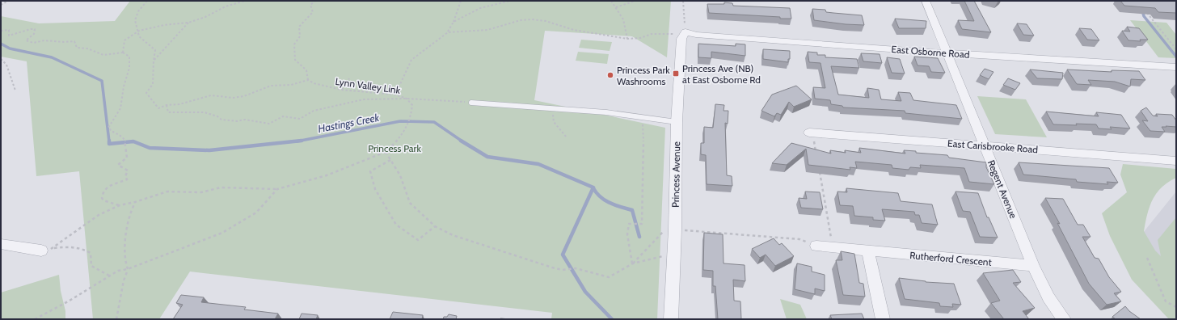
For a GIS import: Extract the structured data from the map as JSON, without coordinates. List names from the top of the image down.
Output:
{
  "streets": {
    "street": [
      "East Osborne Road",
      "East Carisbrooke Road",
      "Princess Avenue",
      "Regent Avenue",
      "Rutherford Crescent"
    ],
    "path": ["Lynn Valley Link"]
  },
  "crossings": [
    ["East Osborne Road", "Princess Avenue"],
    ["East Osborne Road", "Regent Avenue"],
    ["East Carisbrooke Road", "Regent Avenue"],
    ["Regent Avenue", "Rutherford Crescent"]
  ],
  "water": ["Hastings Creek"],
  "parks": ["Princess Park"],
  "places": {
    "transit": ["Princess Ave (NB) at East Osborne Rd"],
    "other": ["Princess Park Washrooms"]
  }
}
